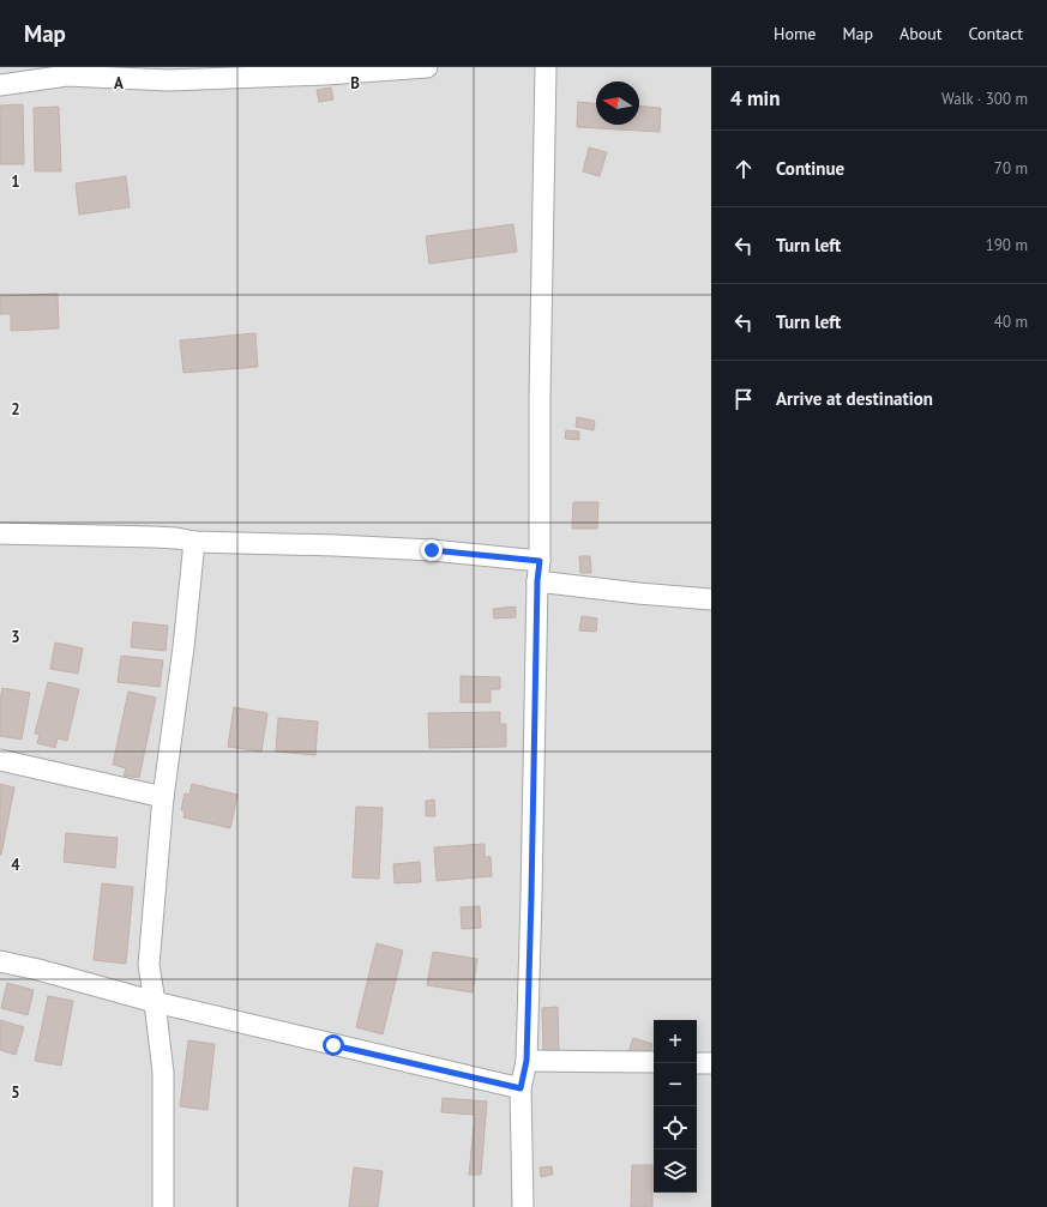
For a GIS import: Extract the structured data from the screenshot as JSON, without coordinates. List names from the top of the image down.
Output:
{
  "north": "left",
  "page": {
    "header": "Map",
    "nav": [
      "Home",
      "Map",
      "About",
      "Contact"
    ],
    "heading": ["4 min", "Walk · 300 m"],
    "list": [
      ["Continue", "70 m"],
      ["Turn left", "190 m"],
      ["Turn left", "40 m"],
      "Arrive at destination"
    ],
    "map_buttons": ["+", "−"]
  },
  "grid": {
    "columns": ["A", "B"],
    "rows": [
      "1",
      "2",
      "3",
      "4",
      "5"
    ]
  }
}
